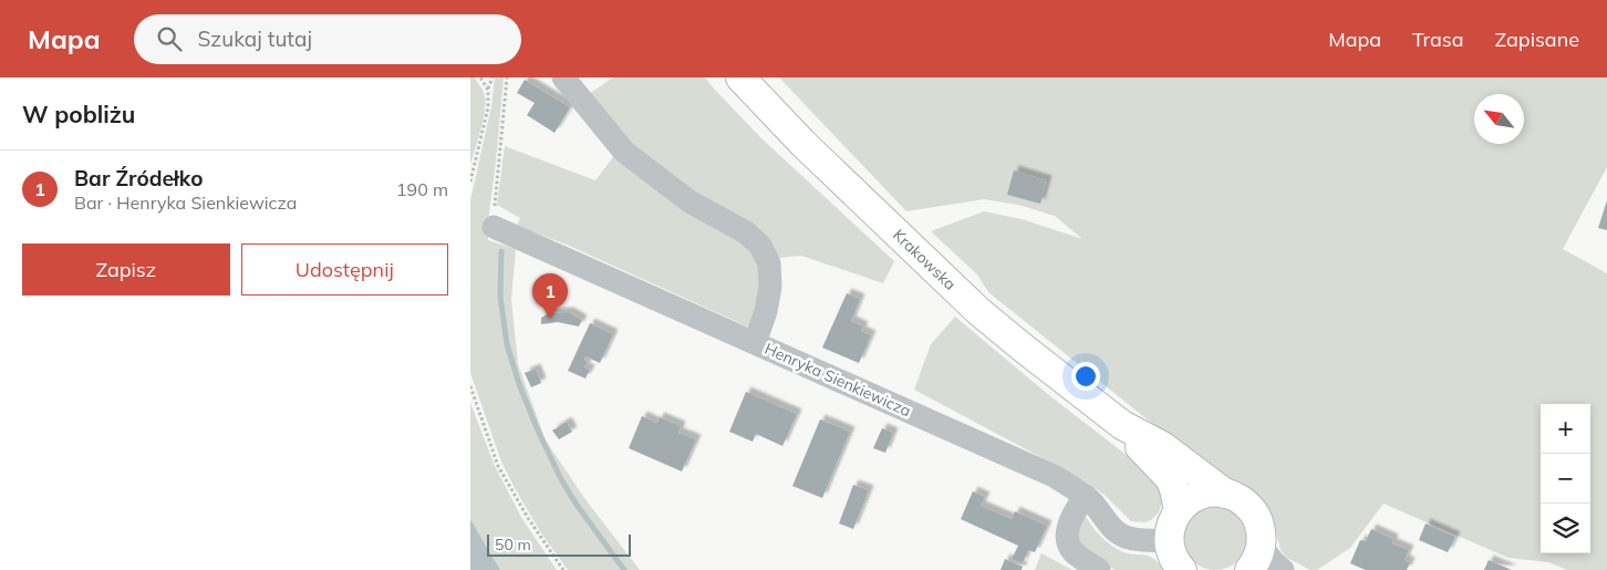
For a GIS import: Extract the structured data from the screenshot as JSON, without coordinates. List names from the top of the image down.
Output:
{
  "streets": {
    "main road": ["Krakowska"],
    "street": ["Henryka Sienkiewicza"]
  },
  "scale_bar": "50 m",
  "north": "top left",
  "page": {
    "header": "Mapa",
    "search": "Szukaj tutaj",
    "nav": ["Mapa", "Trasa", "Zapisane"],
    "heading": "W pobliżu",
    "list": [
      {
        "mark": "1",
        "name": "Bar Źródełko",
        "note": "Bar · Henryka Sienkiewicza",
        "value": "190 m"
      }
    ],
    "buttons": ["Zapisz", "Udostępnij"],
    "pins": "1",
    "map_buttons": ["+", "−"],
    "scale": "50 m"
  }
}
